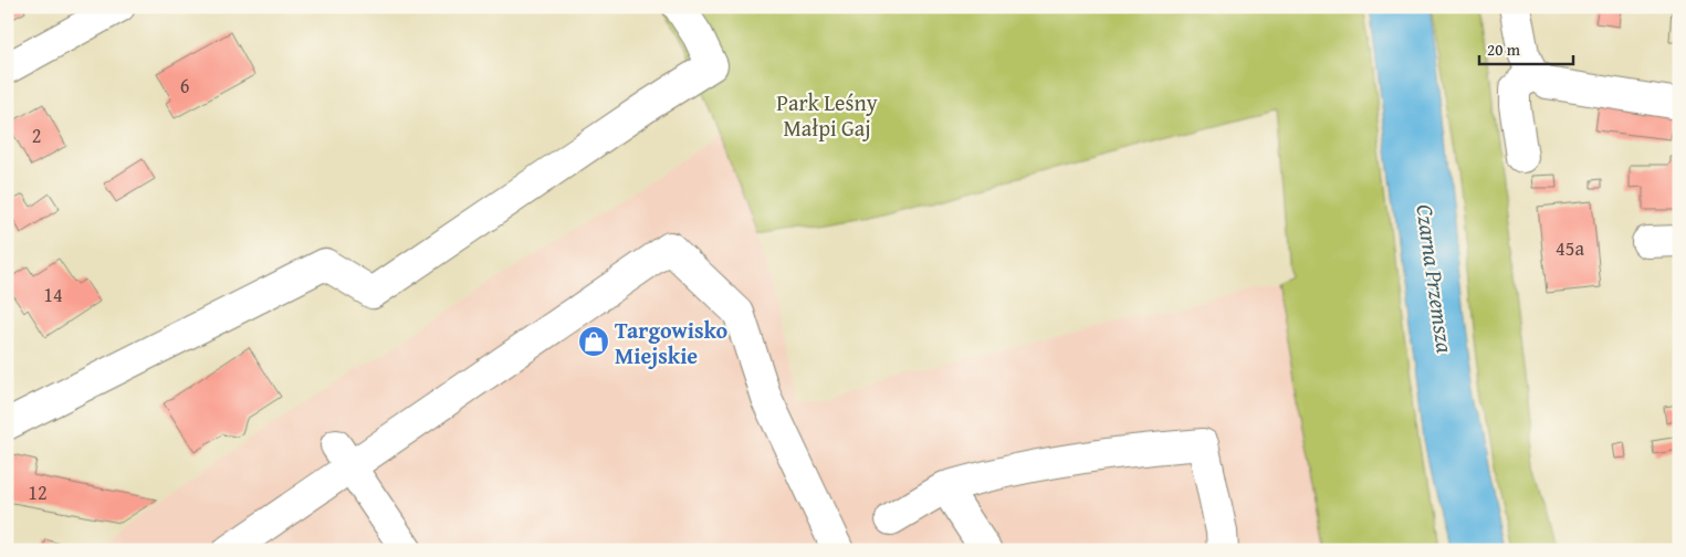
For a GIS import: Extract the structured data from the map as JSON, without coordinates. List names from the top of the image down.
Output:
{
  "water": ["Czarna Przemsza"],
  "parks": ["Park Leśny Małpi Gaj"],
  "places": {
    "shop": ["Targowisko Miejskie"]
  },
  "house_numbers": [
    "6",
    "2",
    "45a",
    "14",
    "12"
  ],
  "scale_bar": "20 m"
}
